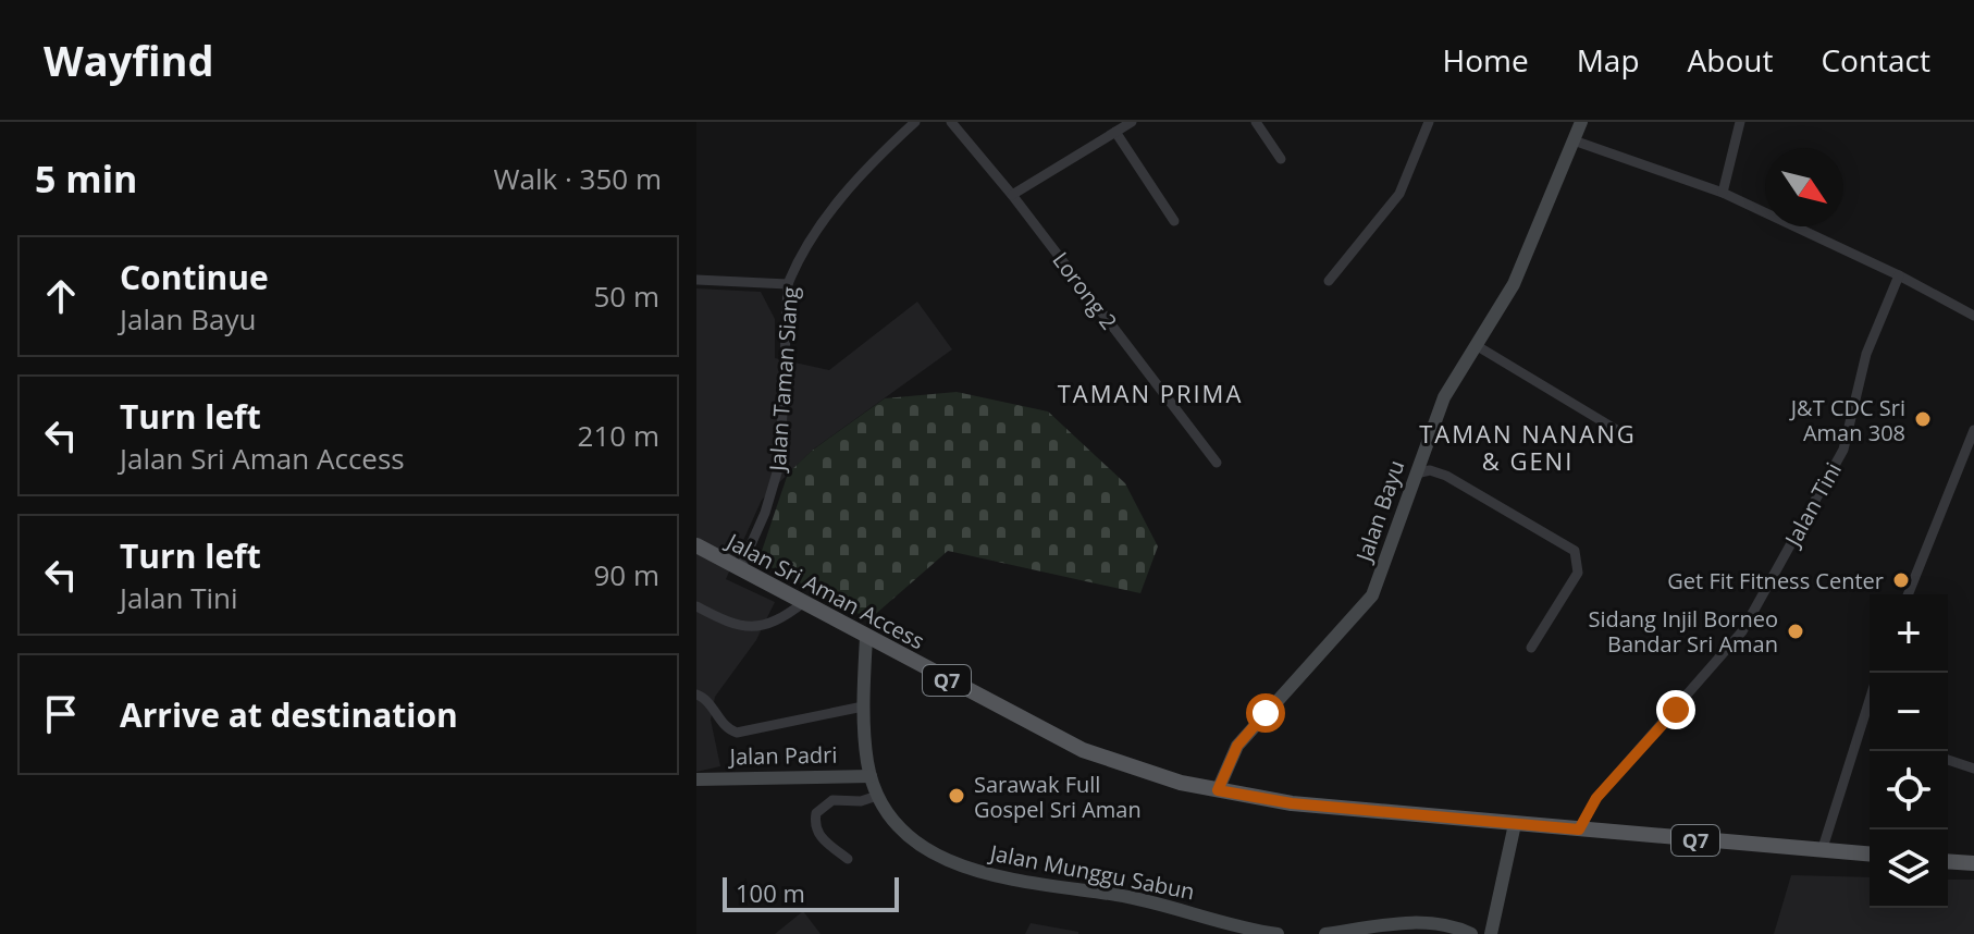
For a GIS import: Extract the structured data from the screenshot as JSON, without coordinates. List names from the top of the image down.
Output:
{
  "streets": {
    "main road": ["Jalan Sri Aman Access", "Q7"],
    "street": [
      "Lorong 2",
      "Jalan Taman Siang",
      "Jalan Tini",
      "Jalan Bayu",
      "Jalan Padri",
      "Jalan Munggu Sabun"
    ]
  },
  "crossings": [
    ["Jalan Taman Siang", "Jalan Sri Aman Access"],
    ["Jalan Tini", "Q7"],
    ["Jalan Bayu", "Jalan Sri Aman Access"],
    ["Jalan Bayu", "Q7"],
    ["Jalan Sri Aman Access", "Q7"],
    ["Jalan Sri Aman Access", "Jalan Munggu Sabun"],
    ["Jalan Padri", "Jalan Munggu Sabun"]
  ],
  "districts": ["TAMAN PRIMA", "TAMAN NANANG & GENI"],
  "places": [
    "J&T CDC Sri Aman 308",
    "Get Fit Fitness Center",
    "Sidang Injil Borneo Bandar Sri Aman",
    "Sarawak Full Gospel Sri Aman"
  ],
  "scale_bar": "100 m",
  "north": "bottom right",
  "page": {
    "header": "Wayfind",
    "nav": [
      "Home",
      "Map",
      "About",
      "Contact"
    ],
    "heading": ["5 min", "Walk · 350 m"],
    "list": [
      ["Continue", "Jalan Bayu", "50 m"],
      ["Turn left", "Jalan Sri Aman Access", "210 m"],
      ["Turn left", "Jalan Tini", "90 m"],
      "Arrive at destination"
    ],
    "map_buttons": ["+", "−"],
    "scale": "100 m"
  }
}
